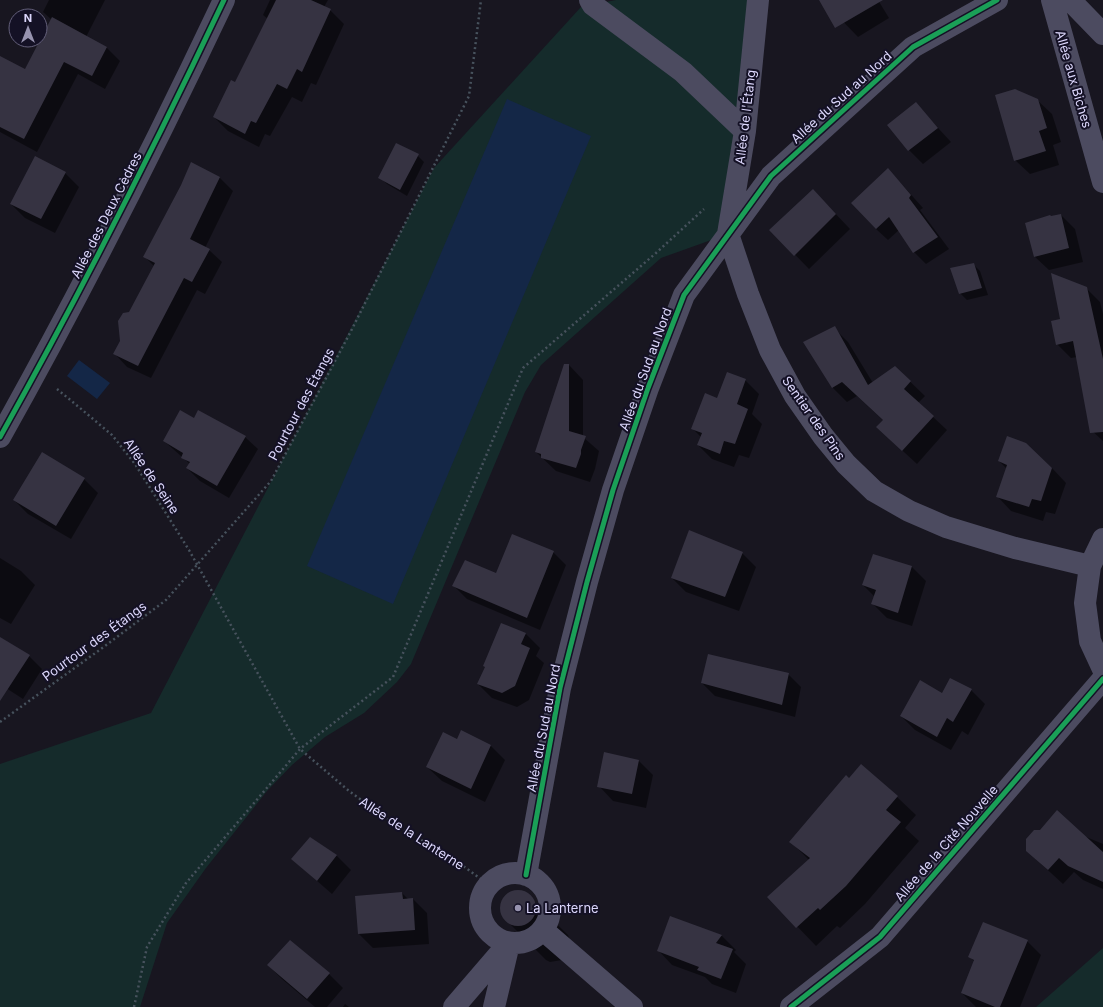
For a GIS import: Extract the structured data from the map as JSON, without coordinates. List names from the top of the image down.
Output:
{
  "streets": {
    "street": [
      "Allée aux Biches",
      "Allée du Sud au Nord",
      "Allée de l'Étang",
      "Allée des Deux Cèdres",
      "Sentier des Pins",
      "Allée de la Cité Nouvelle"
    ],
    "path": ["Pourtour des Étangs", "Allée de Seine", "Allée de la Lanterne"]
  },
  "crossings": [
    ["Allée du Sud au Nord", "Allée de l'Étang"],
    ["Allée du Sud au Nord", "Sentier des Pins"],
    ["Allée du Sud au Nord", "Allée de la Lanterne"],
    ["Allée de l'Étang", "Sentier des Pins"],
    ["Allée des Deux Cèdres", "Allée de Seine"],
    ["Pourtour des Étangs", "Allée de Seine"],
    ["Allée de Seine", "Allée de la Lanterne"]
  ],
  "places": ["La Lanterne"],
  "north": "top"
}
